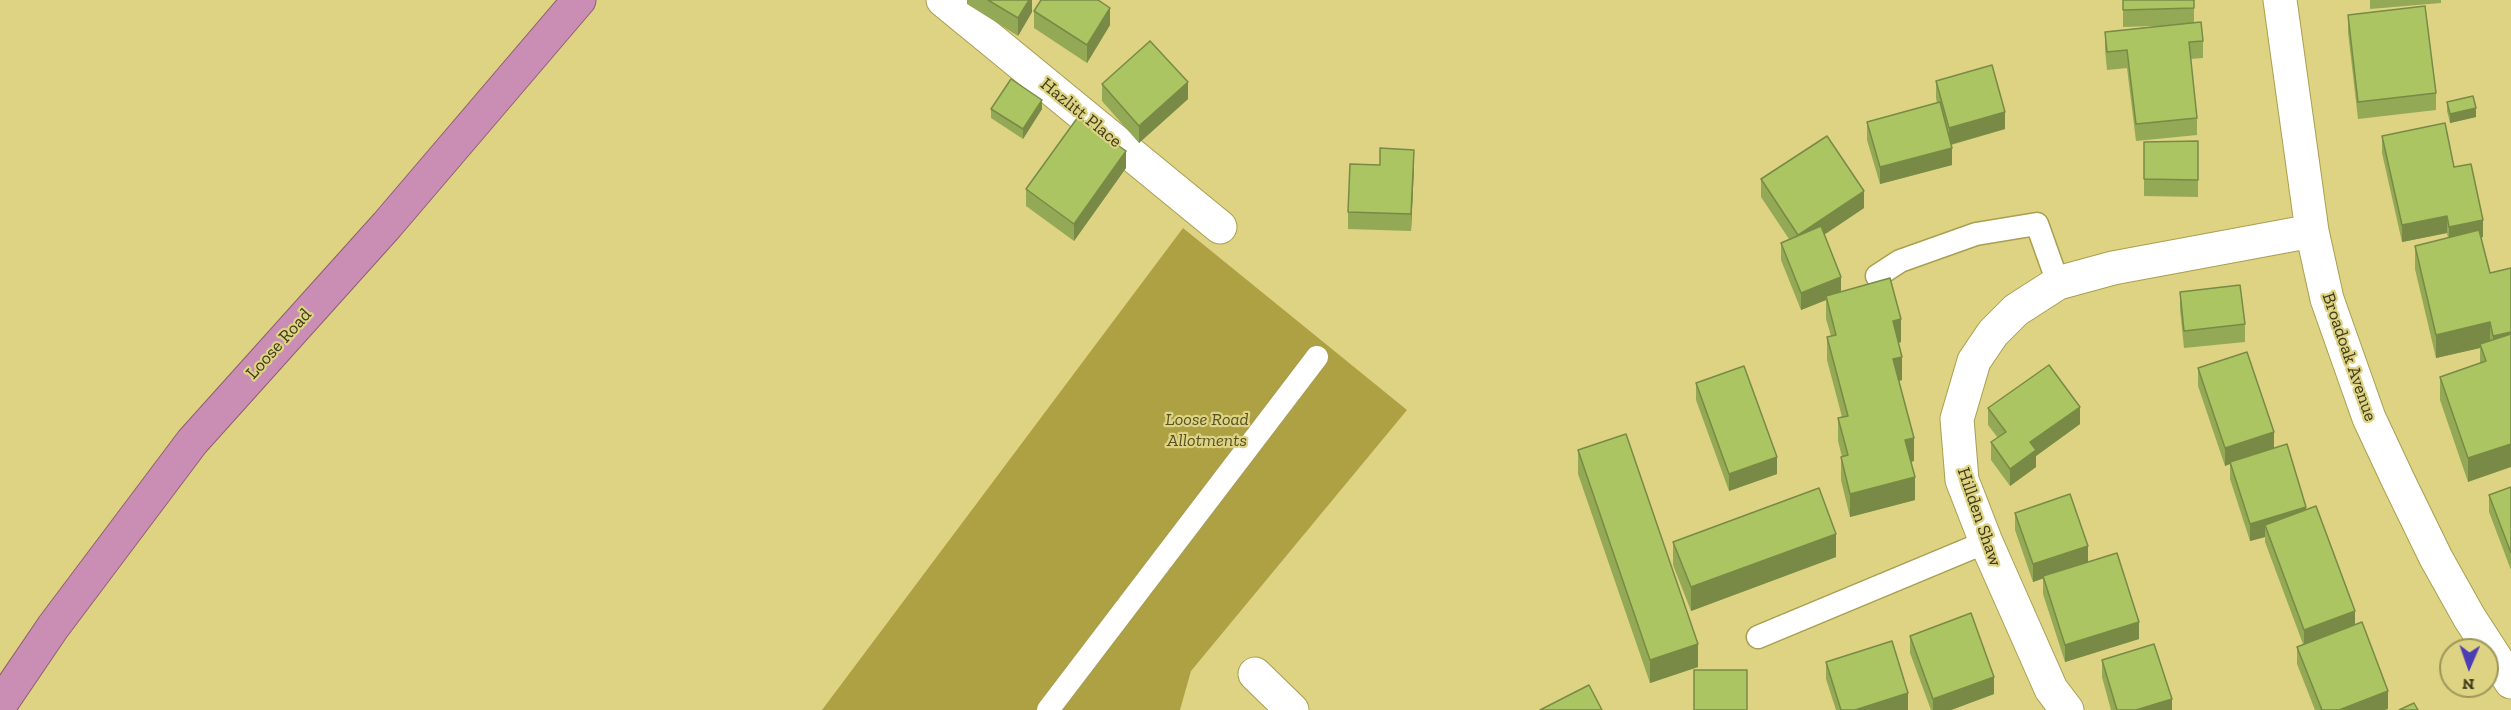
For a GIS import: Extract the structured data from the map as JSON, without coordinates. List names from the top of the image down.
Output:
{
  "streets": {
    "highway": ["Loose Road"],
    "street": ["Hazlitt Place", "Broadoak Avenue", "Hillden Shaw"]
  },
  "crossings": [
    ["Broadoak Avenue", "Hillden Shaw"]
  ],
  "parks": ["Loose Road Allotments"],
  "north": "bottom"
}
